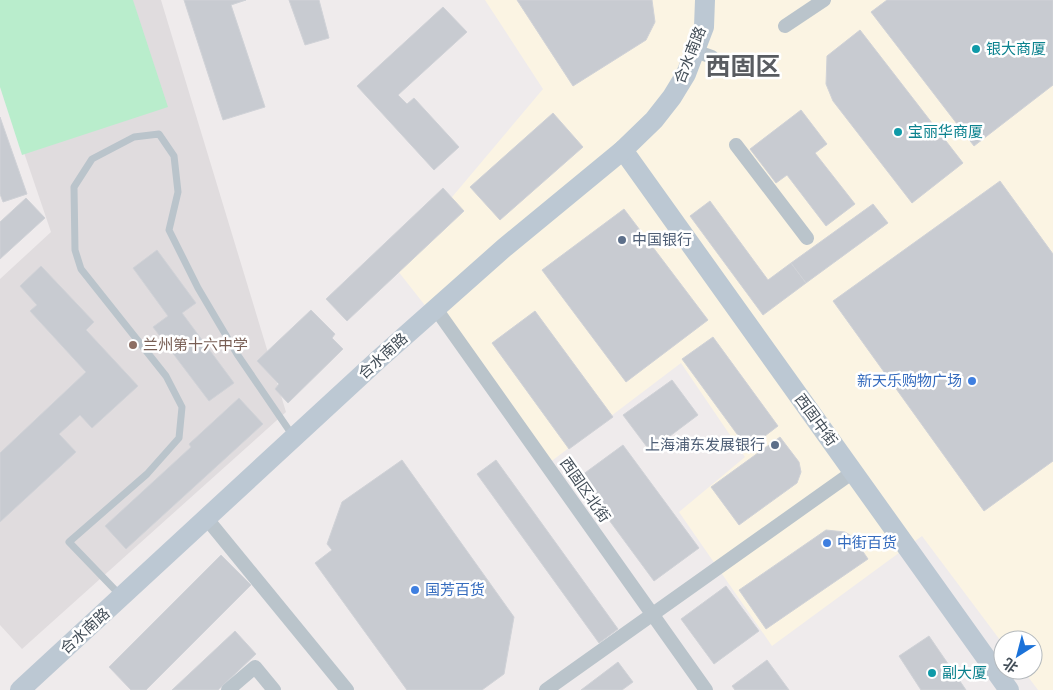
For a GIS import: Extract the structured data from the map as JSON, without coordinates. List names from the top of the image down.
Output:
{
  "streets": {
    "main road": ["合水南路", "西固中街"],
    "street": ["西固区北街"]
  },
  "crossings": [
    ["合水南路", "西固中街"],
    ["合水南路", "西固区北街"]
  ],
  "districts": ["西固区"],
  "places": [
    "银大商厦",
    "宝丽华商厦",
    "中国银行",
    "兰州第十六中学",
    "新天乐购物广场",
    "上海浦东发展银行",
    "中街百货",
    "国芳百货",
    "副大厦"
  ],
  "north": "bottom left"
}
